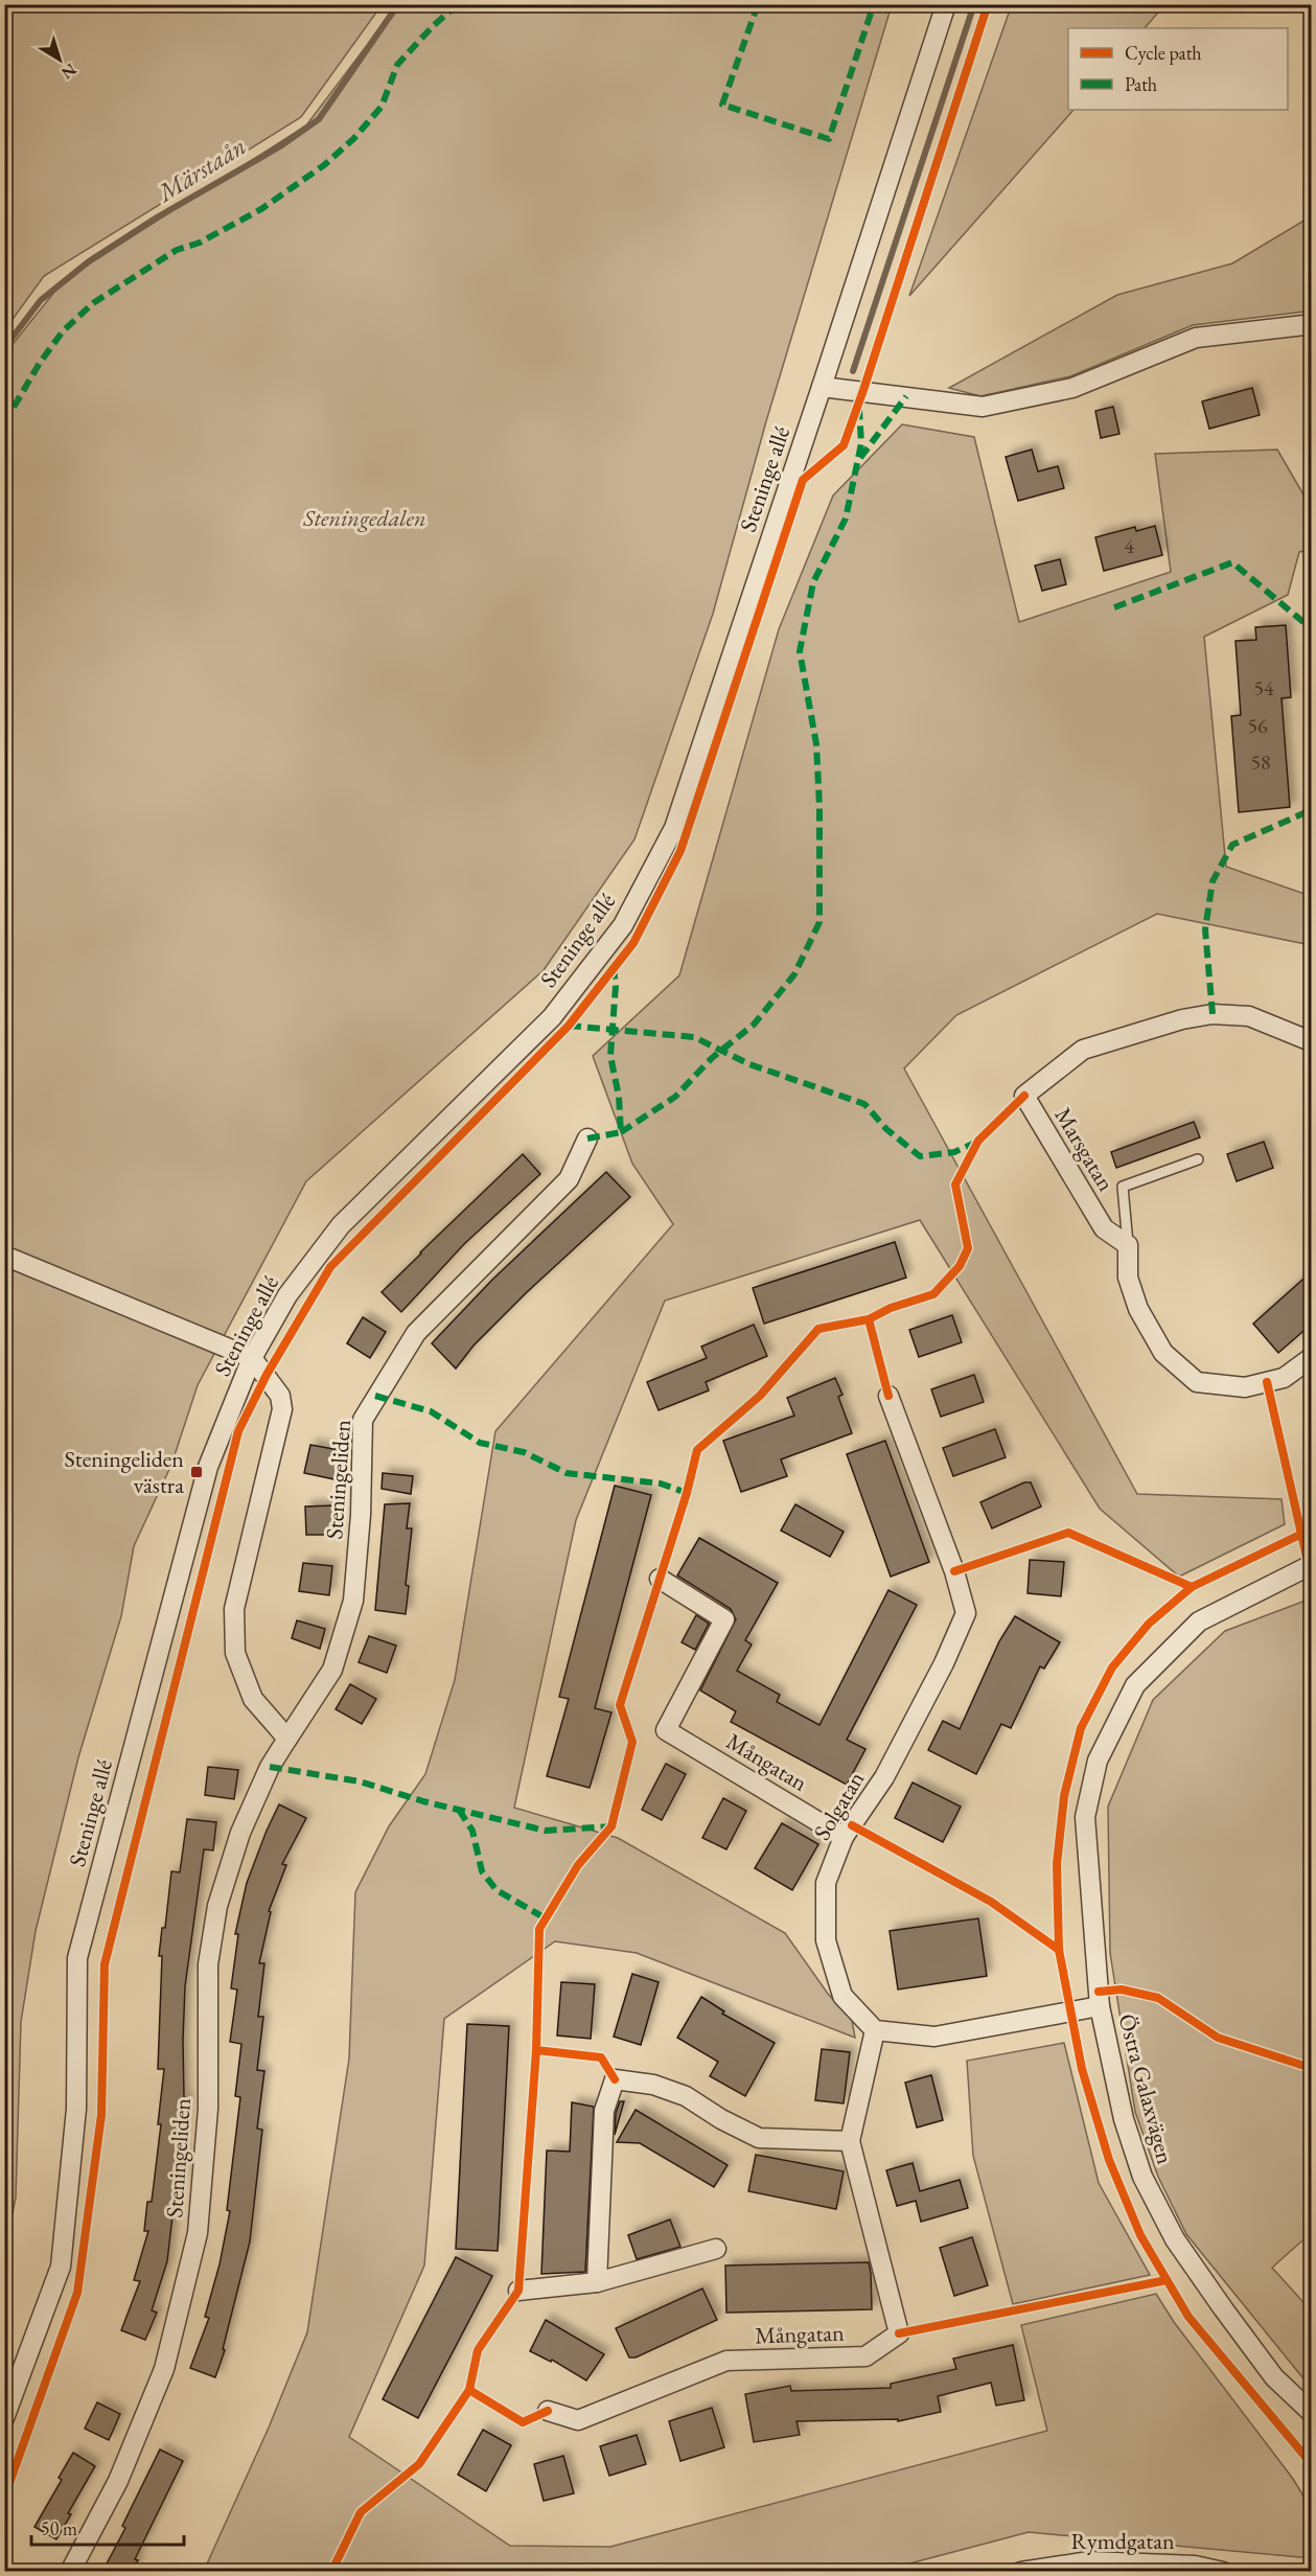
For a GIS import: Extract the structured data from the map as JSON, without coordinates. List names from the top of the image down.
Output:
{
  "streets": {
    "street": [
      "Steninge allé",
      "Marsgatan",
      "Steningeliden",
      "Mångatan",
      "Solgatan",
      "Östra Galaxvägen",
      "Rymdgatan"
    ]
  },
  "crossings": [
    ["Mångatan", "Solgatan"]
  ],
  "water": ["Märstaån"],
  "parks": ["Steningedalen"],
  "places": {
    "transit": ["Steningeliden västra"]
  },
  "house_numbers": [
    "4",
    "54",
    "56",
    "58"
  ],
  "legend": ["Cycle path", "Path"],
  "scale_bar": "50 m",
  "north": "bottom right"
}
